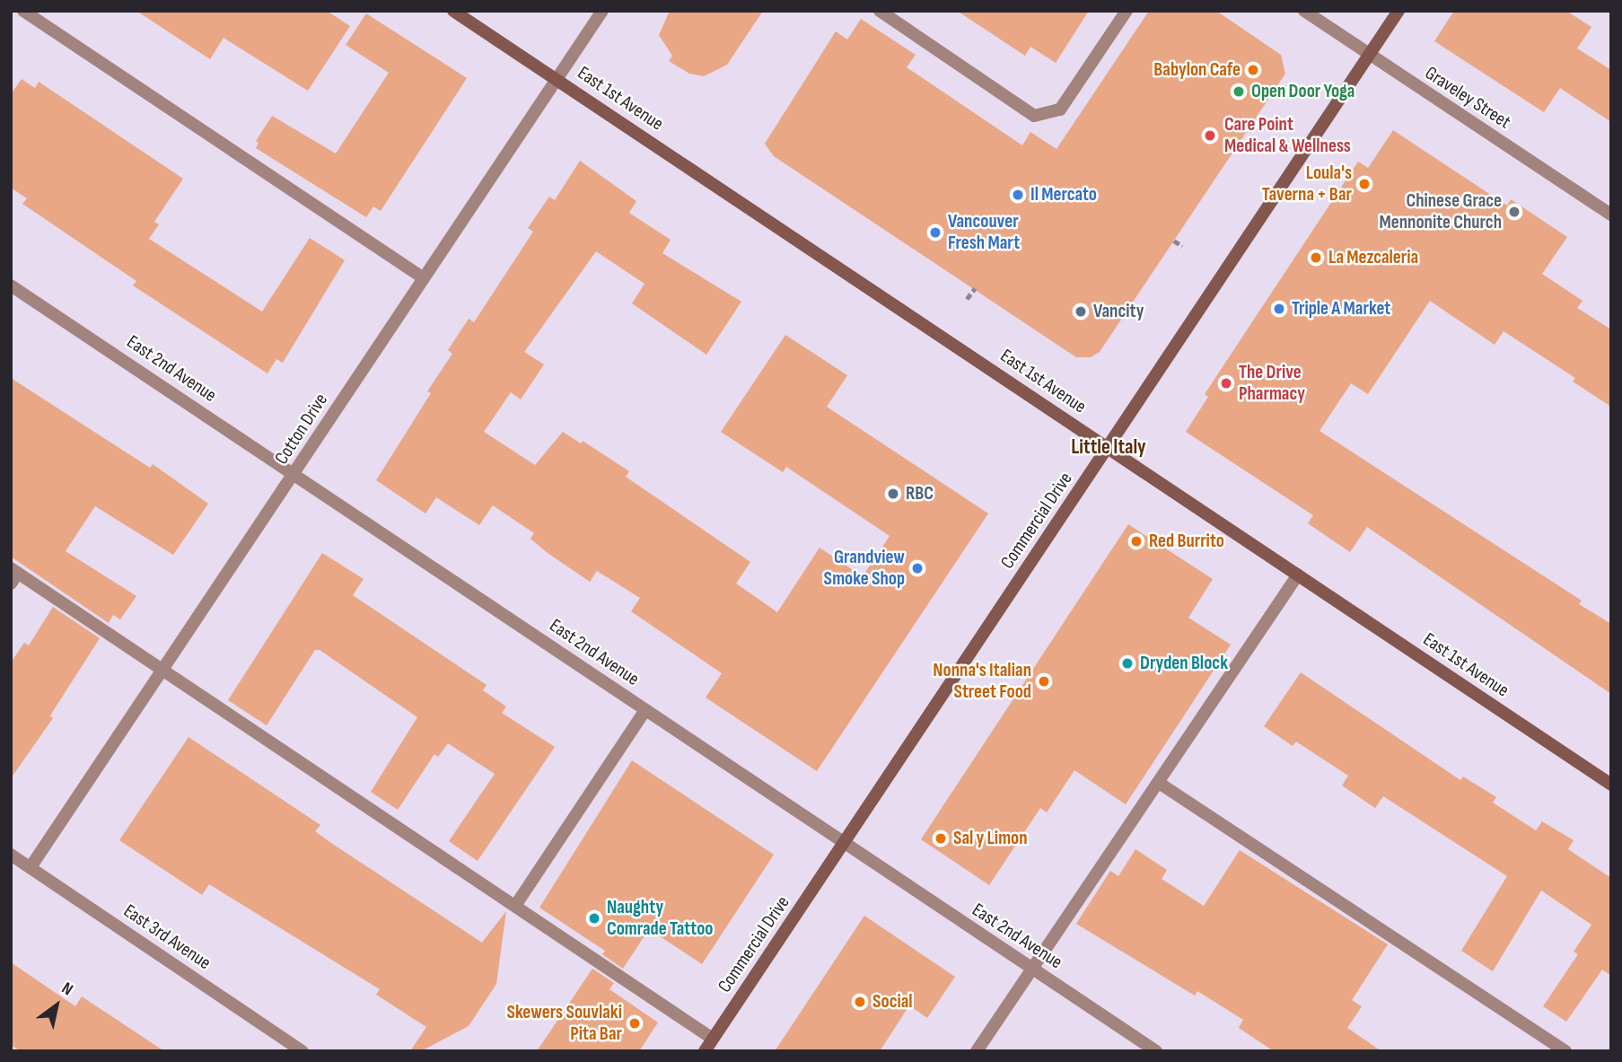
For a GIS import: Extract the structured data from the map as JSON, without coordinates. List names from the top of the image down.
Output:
{
  "streets": {
    "main road": ["East 1st Avenue", "Commercial Drive"],
    "street": [
      "Graveley Street",
      "East 2nd Avenue",
      "Cotton Drive",
      "East 3rd Avenue"
    ]
  },
  "crossings": [
    ["Graveley Street", "Commercial Drive"],
    ["East 1st Avenue", "Cotton Drive"],
    ["East 1st Avenue", "Commercial Drive"],
    ["East 2nd Avenue", "Cotton Drive"],
    ["East 2nd Avenue", "Commercial Drive"],
    ["Cotton Drive", "East 3rd Avenue"]
  ],
  "districts": ["Little Italy"],
  "places": [
    "Babylon Cafe",
    "Open Door Yoga",
    "Care Point Medical & Wellness",
    "Loula's Taverna + Bar",
    "Il Mercato",
    "Chinese Grace Mennonite Church",
    "Vancouver Fresh Mart",
    "La Mezcaleria",
    "Triple A Market",
    "Vancity",
    "The Drive Pharmacy",
    "RBC",
    "Red Burrito",
    "Grandview Smoke Shop",
    "Dryden Block",
    "Nonna's Italian Street Food",
    "Sal y Limon",
    "Naughty Comrade Tattoo",
    "Social",
    "Skewers Souvlaki Pita Bar"
  ],
  "north": "top right"
}
